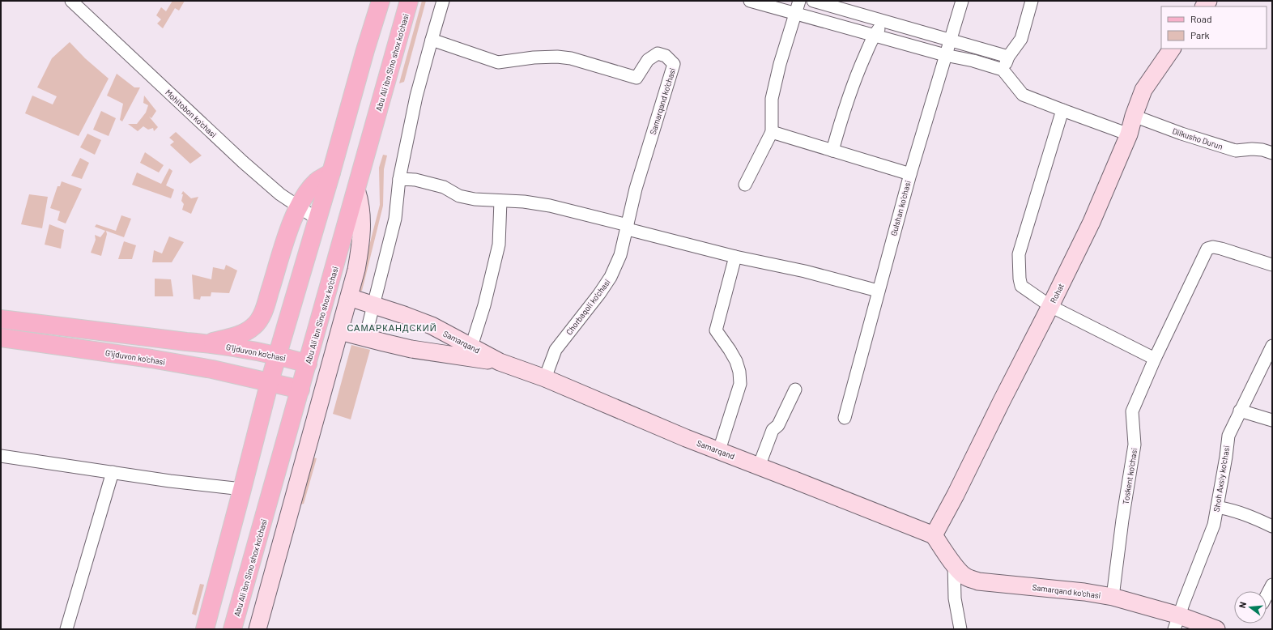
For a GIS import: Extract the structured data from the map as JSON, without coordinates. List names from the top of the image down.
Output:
{
  "streets": {
    "main road": ["Abu Ali ibn Sino shox ko'chasi", "G'ijduvon ko‘chasi", "G'ijduvon ko'chasi"],
    "street": [
      "Samarqand ko'chasi",
      "Mohitobon ko'chasi",
      "Dilkusho Durun",
      "Gulshan ko'chasi",
      "Rohat",
      "Chorbaqoli ko'chasi",
      "Samarqand",
      "Toskent ko'chasi",
      "Shoh Axsiy ko'chasi"
    ]
  },
  "crossings": [
    ["Abu Ali ibn Sino shox ko'chasi", "G'ijduvon ko‘chasi"],
    ["Samarqand ko'chasi", "Rohat"],
    ["Samarqand ko'chasi", "Chorbaqoli ko'chasi"],
    ["Samarqand ko'chasi", "Samarqand"],
    ["Samarqand ko'chasi", "Toskent ko'chasi"],
    ["Samarqand ko'chasi", "Shoh Axsiy ko'chasi"],
    ["Dilkusho Durun", "Rohat"],
    ["Rohat", "Samarqand"],
    ["Chorbaqoli ko'chasi", "Samarqand"]
  ],
  "districts": ["САМАРКАНДСКИЙ"],
  "legend": ["Road", "Park"],
  "north": "left"
}
